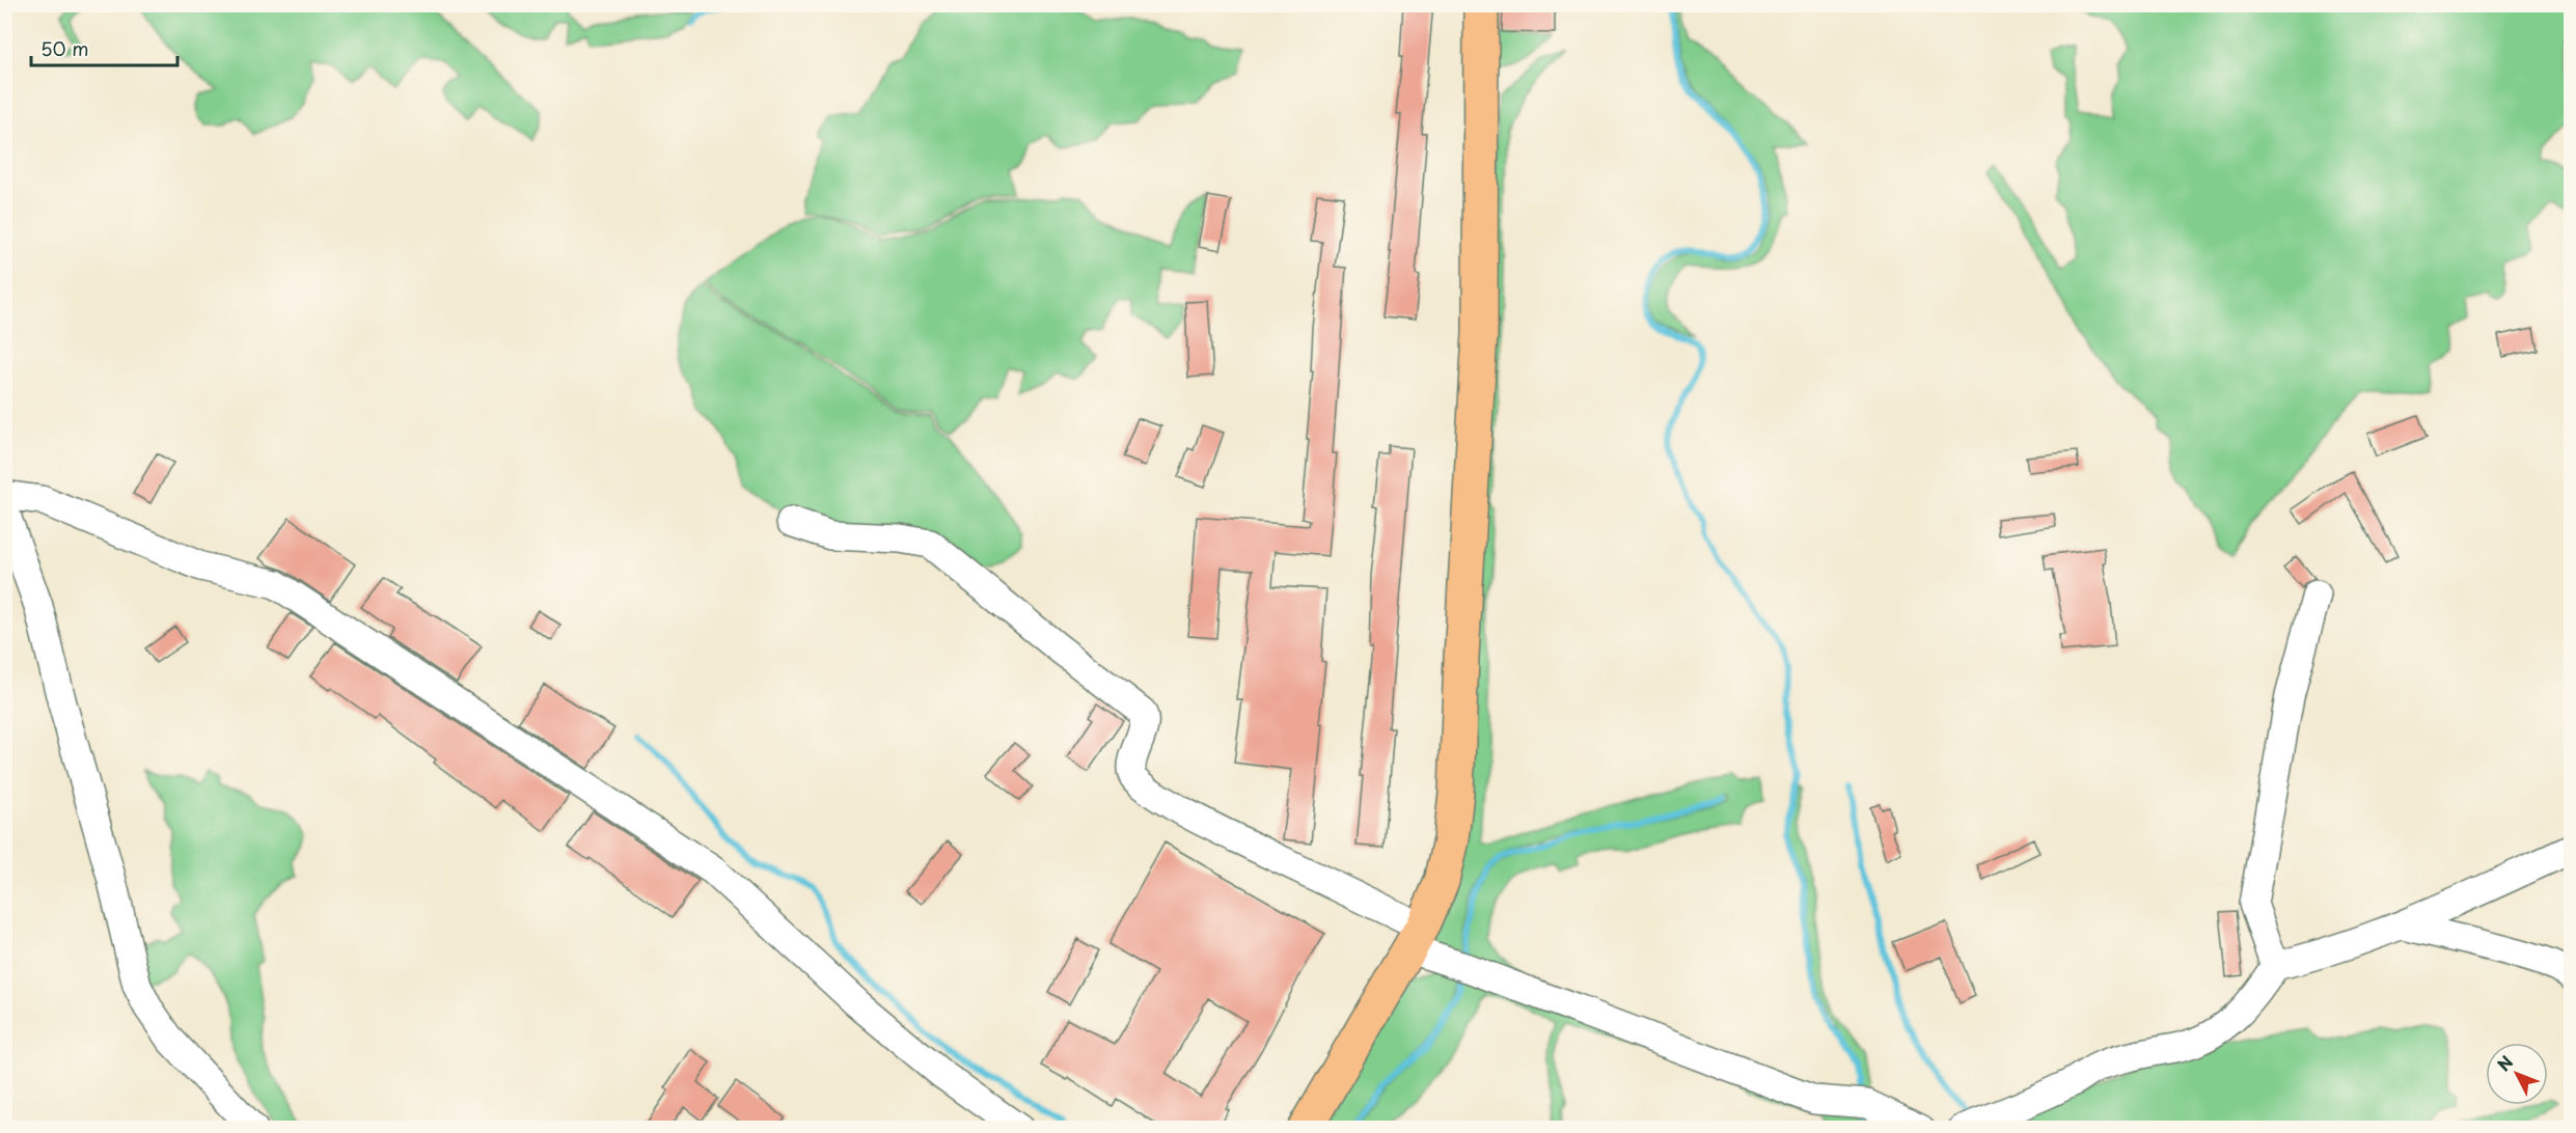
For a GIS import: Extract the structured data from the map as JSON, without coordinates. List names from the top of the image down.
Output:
{
  "scale_bar": "50 m",
  "north": "top left"
}
